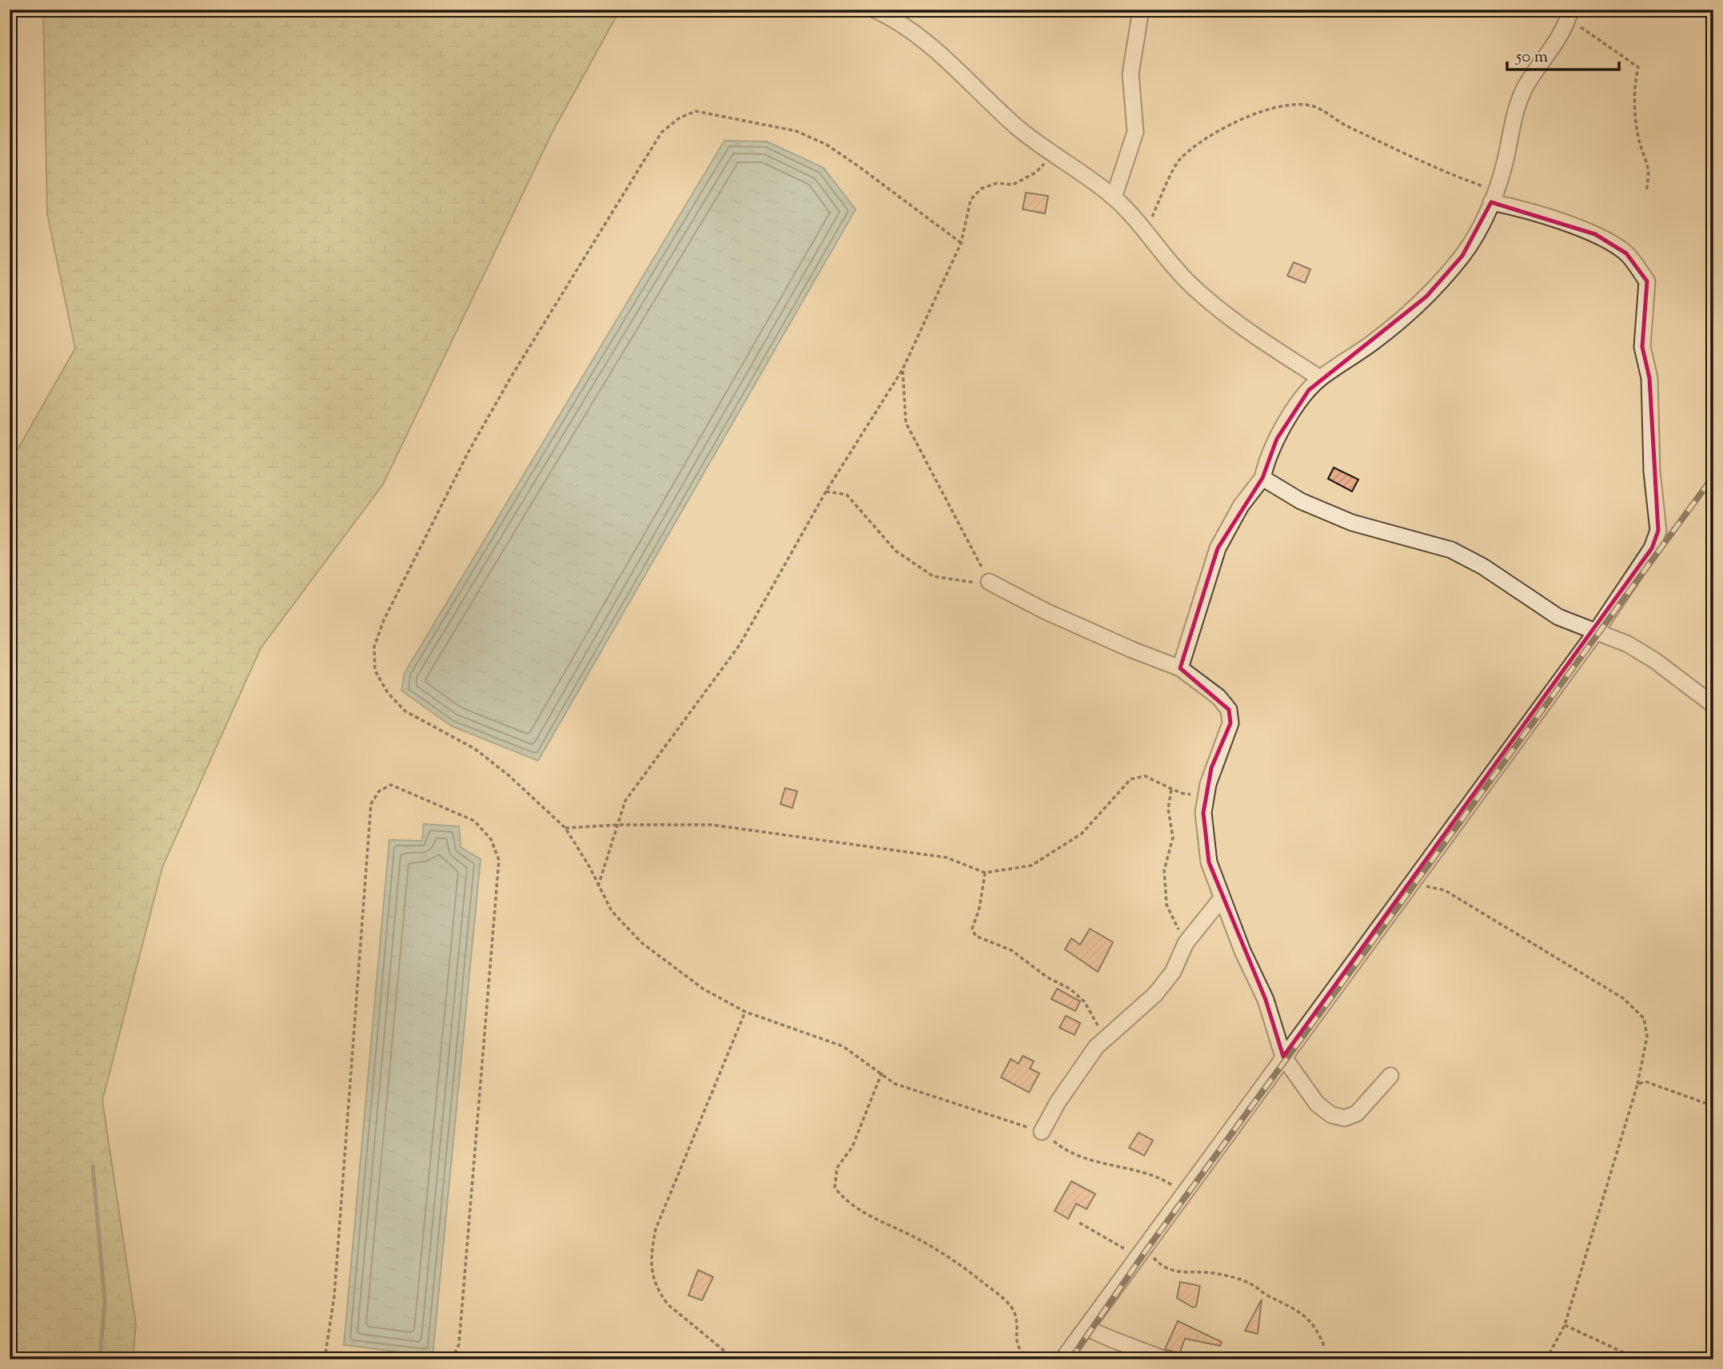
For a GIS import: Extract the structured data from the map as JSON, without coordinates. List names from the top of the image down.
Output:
{
  "scale_bar": "50 m"
}
